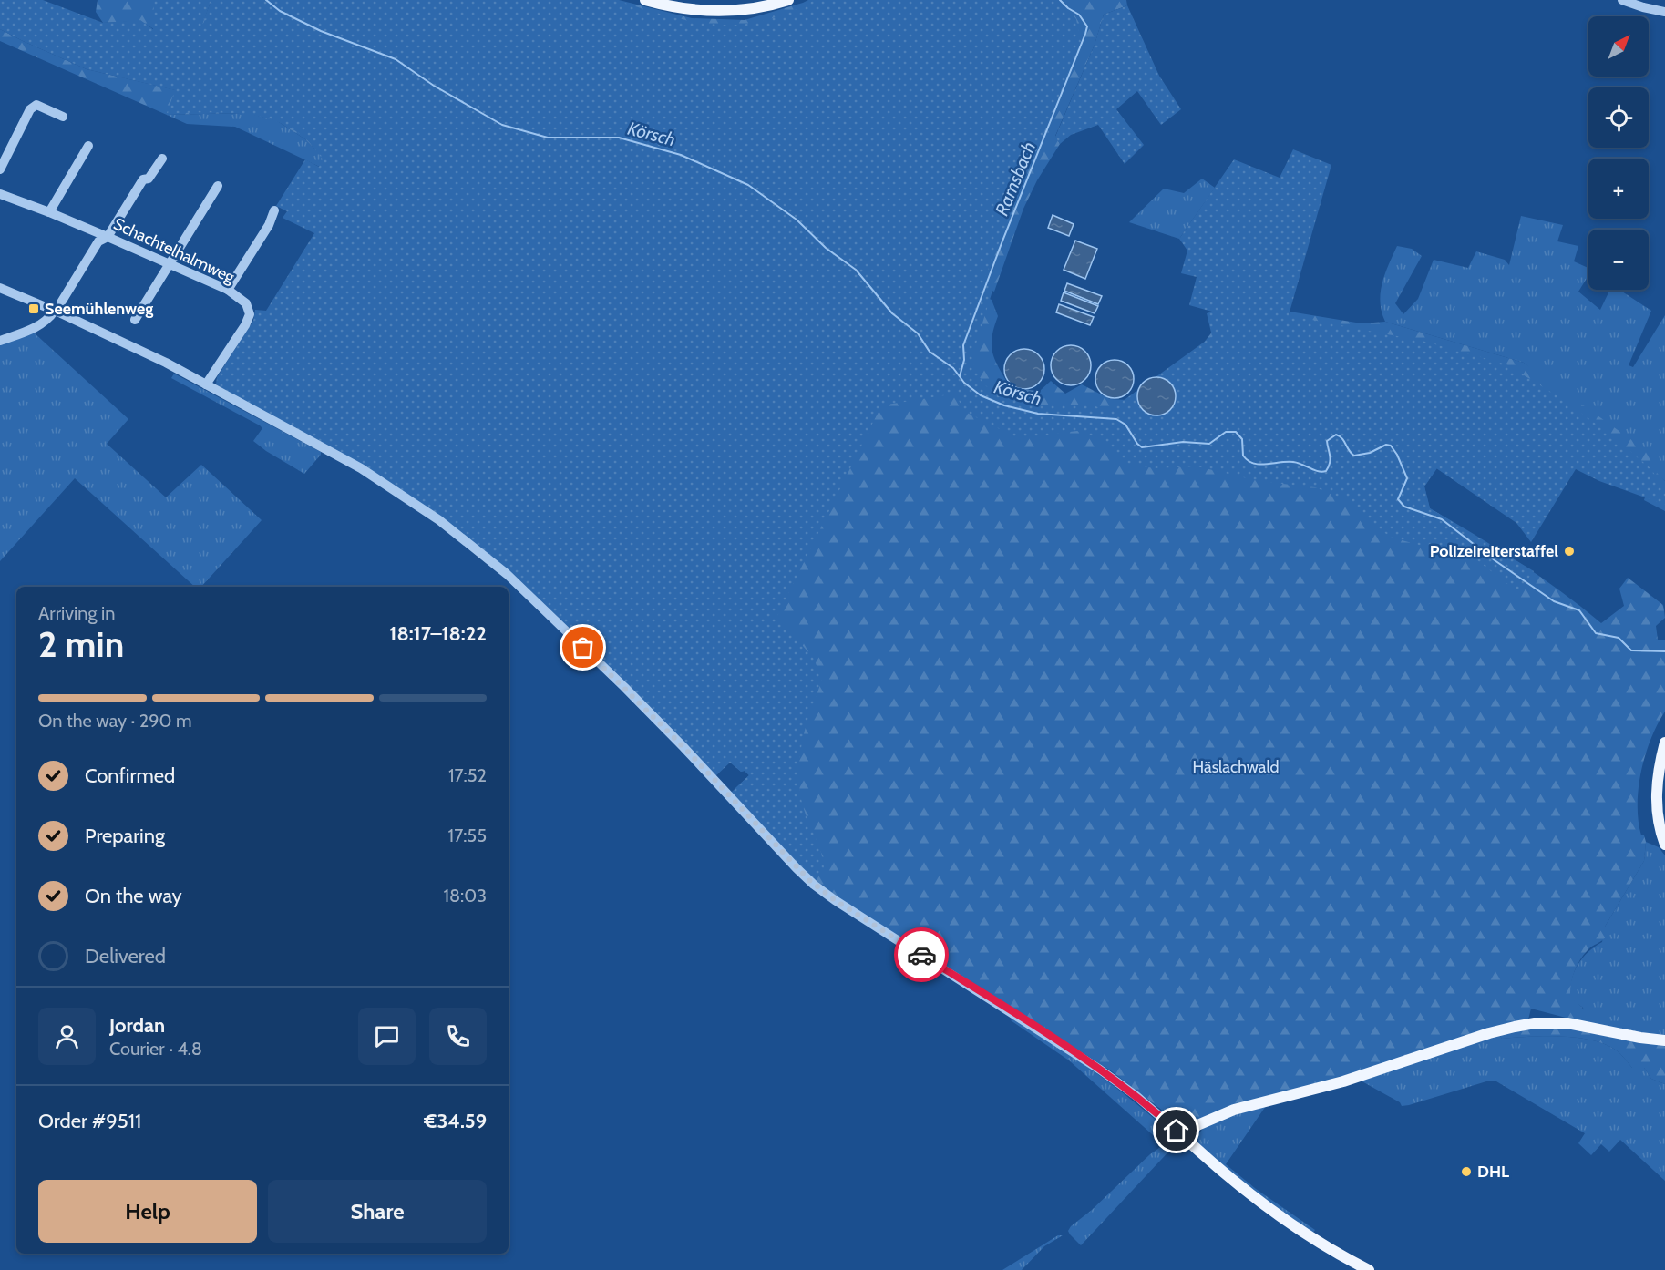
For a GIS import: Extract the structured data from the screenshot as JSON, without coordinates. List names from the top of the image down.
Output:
{
  "streets": {
    "street": ["Schachtelhalmweg"]
  },
  "water": ["Körsch", "Ramsbach"],
  "parks": ["Häslachwald"],
  "places": {
    "transit": ["Seemühlenweg"],
    "other": ["Polizeireiterstaffel", "DHL"]
  },
  "north": "top right",
  "page": {
    "map_buttons": ["+", "−"],
    "heading": ["2 min", "Arriving in", "18:17–18:22"],
    "panel": [
      "Jordan",
      "Courier · 4.8",
      "Order #9511",
      "€34.59"
    ],
    "bar": "On the way · 290 m",
    "list": [
      ["Confirmed", "17:52"],
      ["Preparing", "17:55"],
      ["On the way", "18:03"],
      "Delivered"
    ],
    "buttons": ["Help", "Share"]
  }
}
